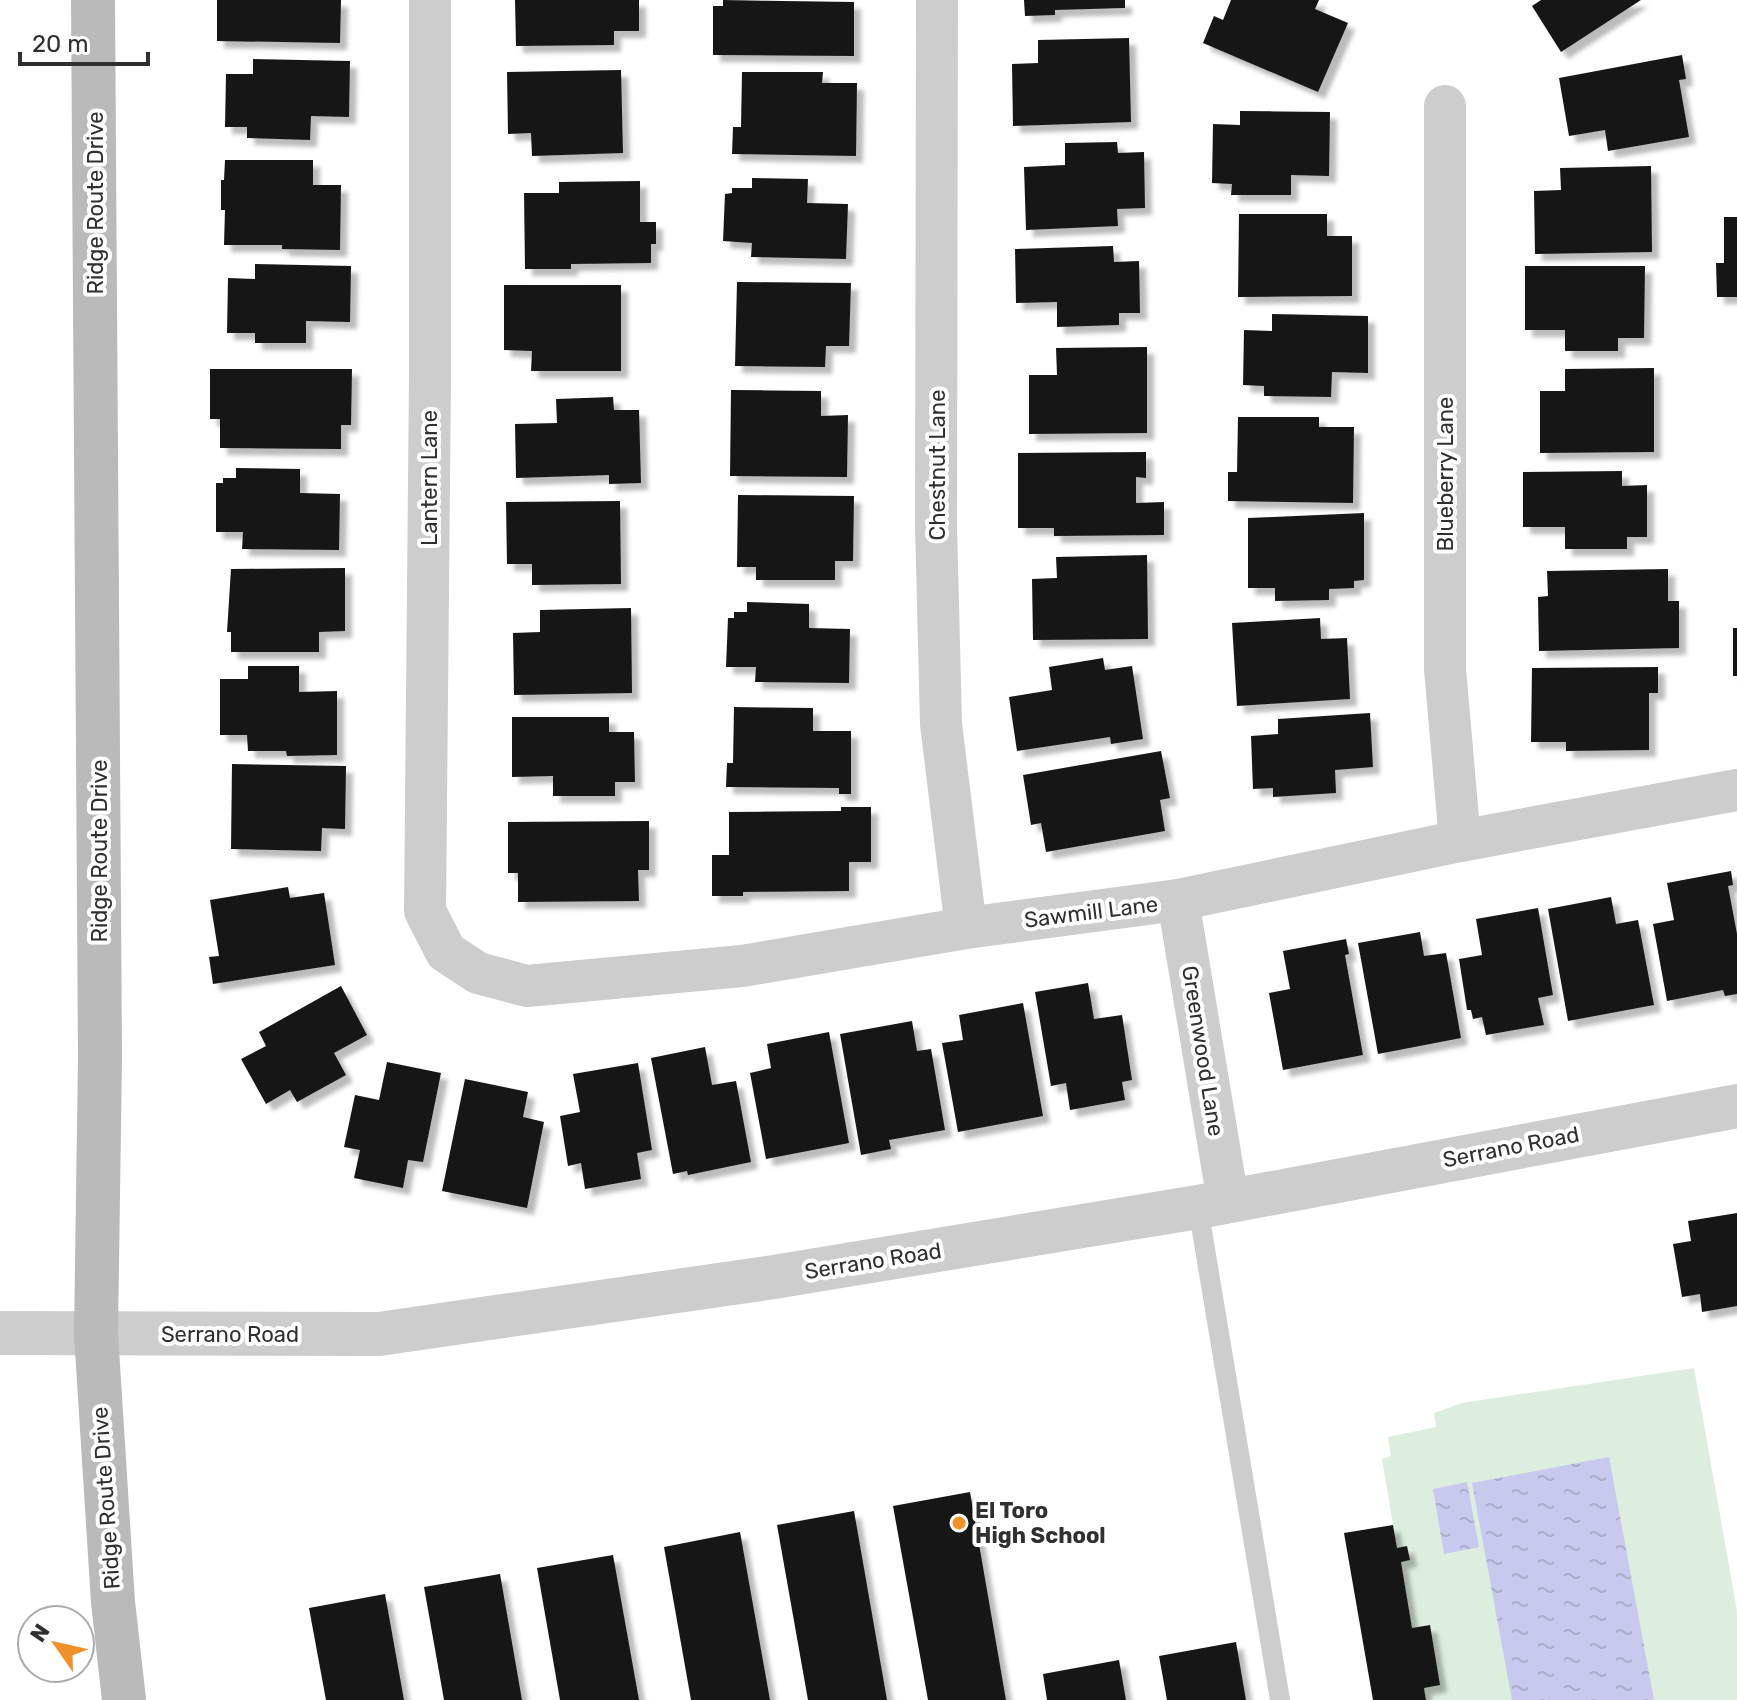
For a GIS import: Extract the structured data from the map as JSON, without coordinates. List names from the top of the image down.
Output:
{
  "streets": {
    "main road": ["Ridge Route Drive"],
    "street": [
      "Chestnut Lane",
      "Blueberry Lane",
      "Lantern Lane",
      "Sawmill Lane",
      "Greenwood Lane",
      "Serrano Road"
    ]
  },
  "crossings": [
    ["Ridge Route Drive", "Serrano Road"],
    ["Chestnut Lane", "Sawmill Lane"],
    ["Blueberry Lane", "Sawmill Lane"],
    ["Lantern Lane", "Sawmill Lane"],
    ["Sawmill Lane", "Greenwood Lane"],
    ["Greenwood Lane", "Serrano Road"]
  ],
  "places": ["El Toro High School"],
  "scale_bar": "20 m",
  "north": "top left"
}
